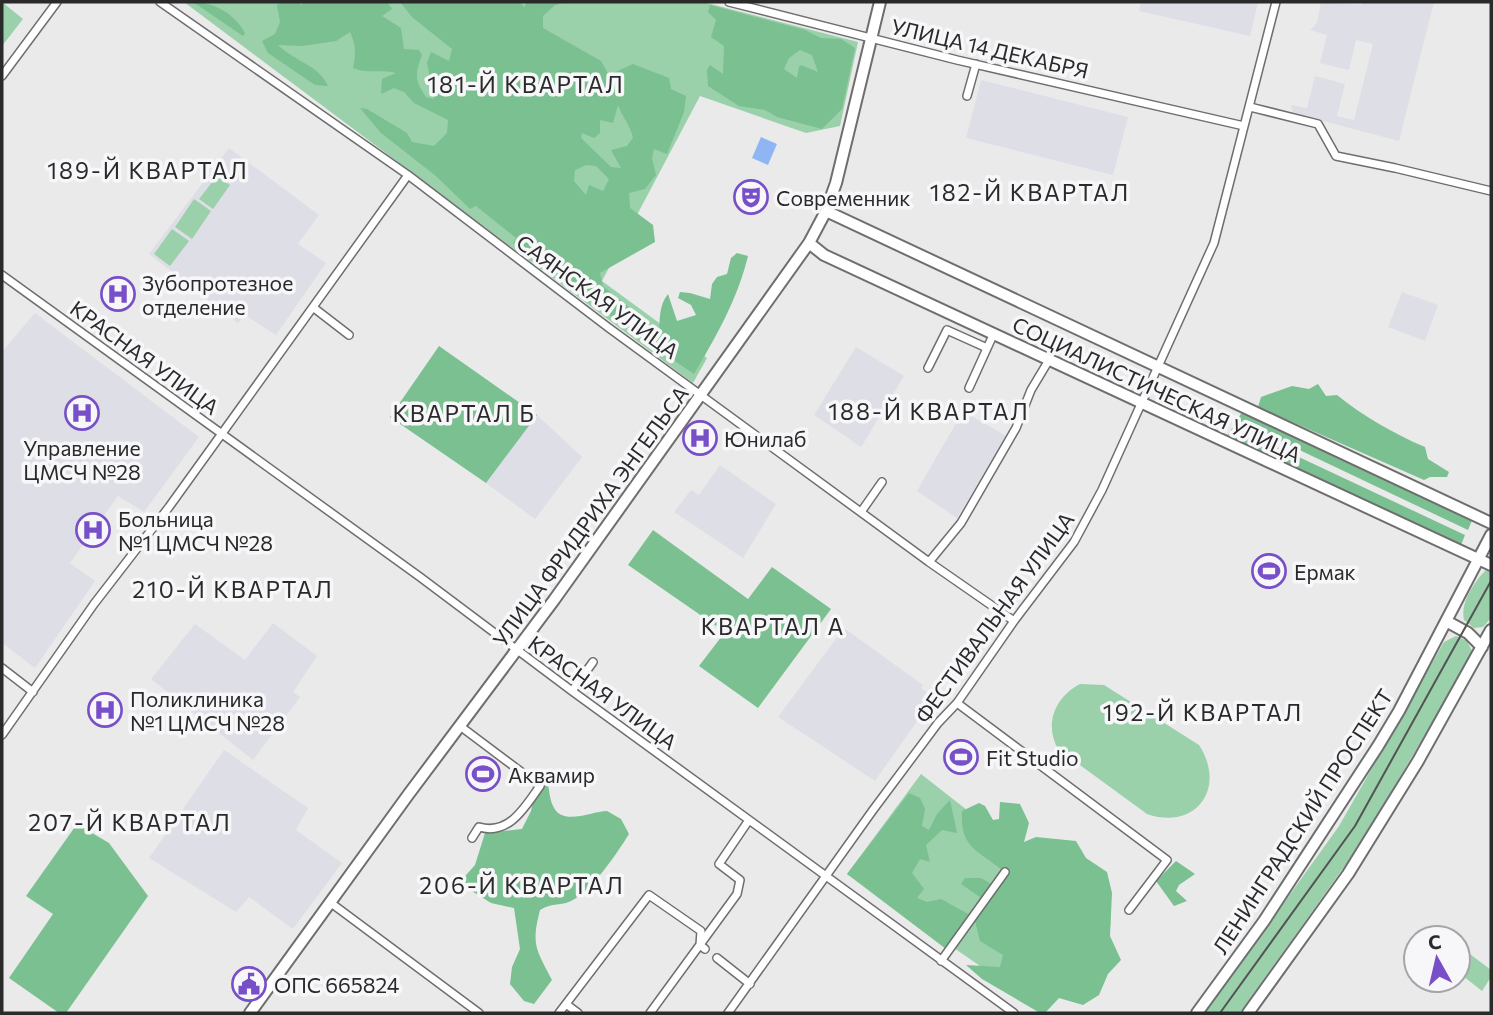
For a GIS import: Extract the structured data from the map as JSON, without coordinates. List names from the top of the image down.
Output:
{
  "streets": {
    "street": [
      "УЛИЦА 14 ДЕКАБРЯ",
      "САЯНСКАЯ УЛИЦА",
      "КРАСНАЯ УЛИЦА",
      "СОЦИАЛИСТИЧЕСКАЯ УЛИЦА",
      "УЛИЦА ФРИДРИХА ЭНГЕЛЬСА",
      "ФЕСТИВАЛЬНАЯ УЛИЦА",
      "ЛЕНИНГРАДСКИЙ ПРОСПЕКТ"
    ]
  },
  "crossings": [
    ["УЛИЦА 14 ДЕКАБРЯ", "УЛИЦА ФРИДРИХА ЭНГЕЛЬСА"],
    ["УЛИЦА 14 ДЕКАБРЯ", "ФЕСТИВАЛЬНАЯ УЛИЦА"],
    ["САЯНСКАЯ УЛИЦА", "УЛИЦА ФРИДРИХА ЭНГЕЛЬСА"],
    ["САЯНСКАЯ УЛИЦА", "ФЕСТИВАЛЬНАЯ УЛИЦА"],
    ["КРАСНАЯ УЛИЦА", "УЛИЦА ФРИДРИХА ЭНГЕЛЬСА"],
    ["КРАСНАЯ УЛИЦА", "ФЕСТИВАЛЬНАЯ УЛИЦА"],
    ["СОЦИАЛИСТИЧЕСКАЯ УЛИЦА", "УЛИЦА ФРИДРИХА ЭНГЕЛЬСА"],
    ["СОЦИАЛИСТИЧЕСКАЯ УЛИЦА", "ФЕСТИВАЛЬНАЯ УЛИЦА"],
    ["СОЦИАЛИСТИЧЕСКАЯ УЛИЦА", "ЛЕНИНГРАДСКИЙ ПРОСПЕКТ"]
  ],
  "districts": [
    "181-Й КВАРТАЛ",
    "189-Й КВАРТАЛ",
    "182-Й КВАРТАЛ",
    "188-Й КВАРТАЛ",
    "КВАРТАЛ Б",
    "210-Й КВАРТАЛ",
    "КВАРТАЛ А",
    "192-Й КВАРТАЛ",
    "207-Й КВАРТАЛ",
    "206-Й КВАРТАЛ"
  ],
  "places": {
    "theatre": ["Современник"],
    "hospital": [
      "Зубопротезное отделение",
      "Управление ЦМСЧ №28",
      "Юнилаб",
      "Больница №1 ЦМСЧ №28",
      "Поликлиника №1 ЦМСЧ №28"
    ],
    "sports": ["Ермак", "Fit Studio", "Аквамир"],
    "public building": ["ОПС 665824"]
  },
  "north": "top"
}
